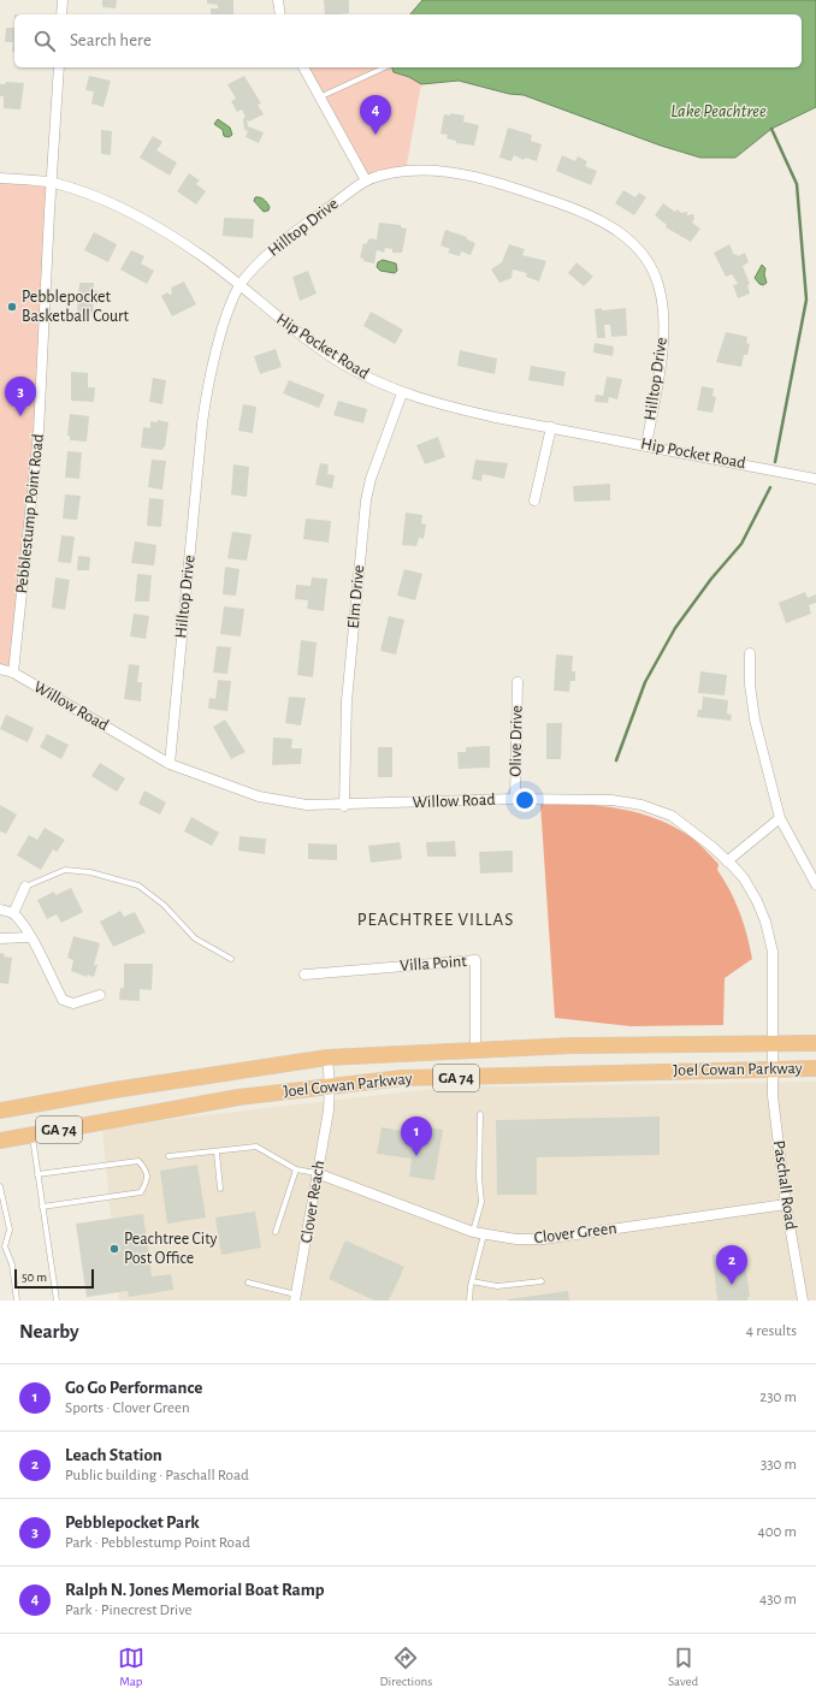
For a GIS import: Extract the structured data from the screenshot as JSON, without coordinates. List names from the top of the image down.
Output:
{
  "streets": {
    "main road": ["Joel Cowan Parkway", "GA 74"],
    "street": [
      "Hilltop Drive",
      "Hip Pocket Road",
      "Pebblestump Point Road",
      "Elm Drive",
      "Willow Road",
      "Olive Drive",
      "Villa Point",
      "Paschall Road",
      "Clover Reach",
      "Clover Green"
    ]
  },
  "crossings": [
    ["Hilltop Drive", "Hip Pocket Road"],
    ["Hilltop Drive", "Willow Road"],
    ["Hip Pocket Road", "Pebblestump Point Road"],
    ["Hip Pocket Road", "Elm Drive"],
    ["Pebblestump Point Road", "Willow Road"],
    ["Elm Drive", "Willow Road"],
    ["Willow Road", "Olive Drive"],
    ["Willow Road", "Joel Cowan Parkway"],
    ["Willow Road", "Paschall Road"],
    ["Villa Point", "Joel Cowan Parkway"],
    ["Joel Cowan Parkway", "Paschall Road"],
    ["Joel Cowan Parkway", "Clover Reach"],
    ["Paschall Road", "Clover Green"],
    ["Clover Reach", "Clover Green"]
  ],
  "districts": ["PEACHTREE VILLAS"],
  "water": ["Lake Peachtree"],
  "places": ["Pebblepocket Basketball Court", "Peachtree City Post Office"],
  "scale_bar": "50 m",
  "page": {
    "search": "Search here",
    "pins": [
      "4",
      "3",
      "1",
      "2"
    ],
    "scale": "50 m",
    "heading": ["Nearby", "4 results"],
    "list": [
      {
        "mark": "1",
        "name": "Go Go Performance",
        "note": "Sports · Clover Green",
        "value": "230 m"
      },
      {
        "mark": "2",
        "name": "Leach Station",
        "note": "Public building · Paschall Road",
        "value": "330 m"
      },
      {
        "mark": "3",
        "name": "Pebblepocket Park",
        "note": "Park · Pebblestump Point Road",
        "value": "400 m"
      },
      {
        "mark": "4",
        "name": "Ralph N. Jones Memorial Boat Ramp",
        "note": "Park · Pinecrest Drive",
        "value": "430 m"
      }
    ],
    "nav": ["Map", "Directions", "Saved"]
  }
}
